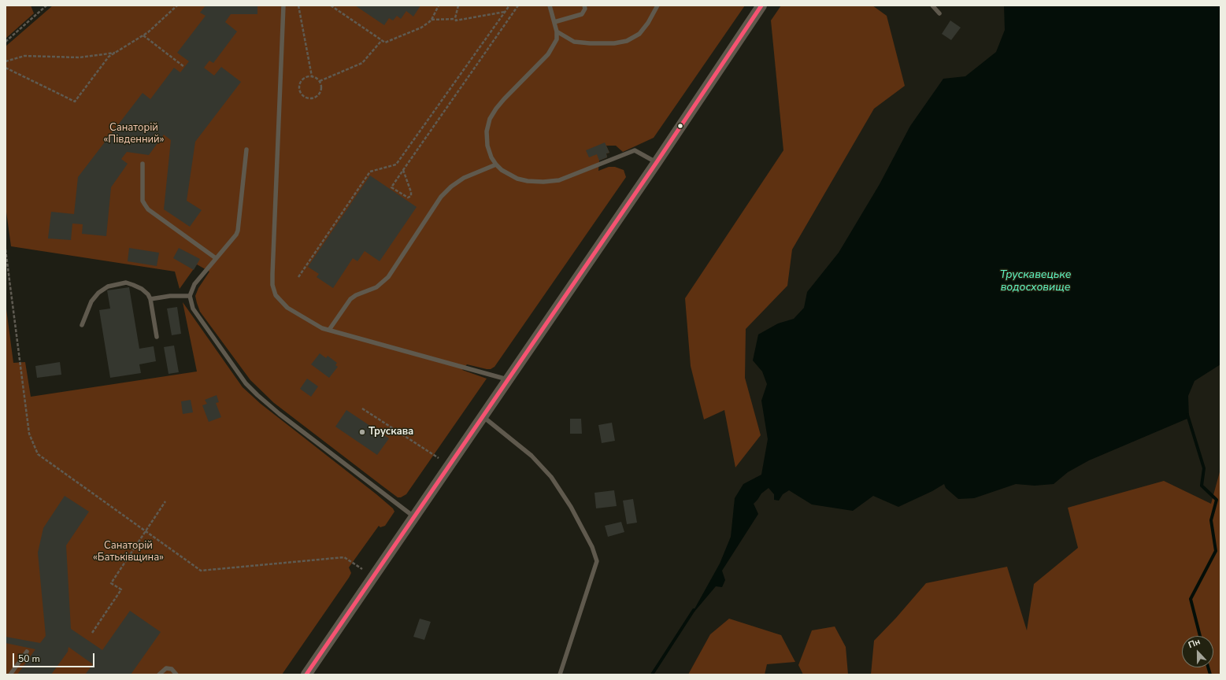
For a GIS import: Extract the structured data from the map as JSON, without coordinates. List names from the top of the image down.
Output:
{
  "water": ["Трускавецьке водосховище"],
  "parks": ["Санаторій «Південний»", "Санаторій «Батьківщина»"],
  "places": ["Трускава"],
  "scale_bar": "50 m",
  "north": "top"
}
